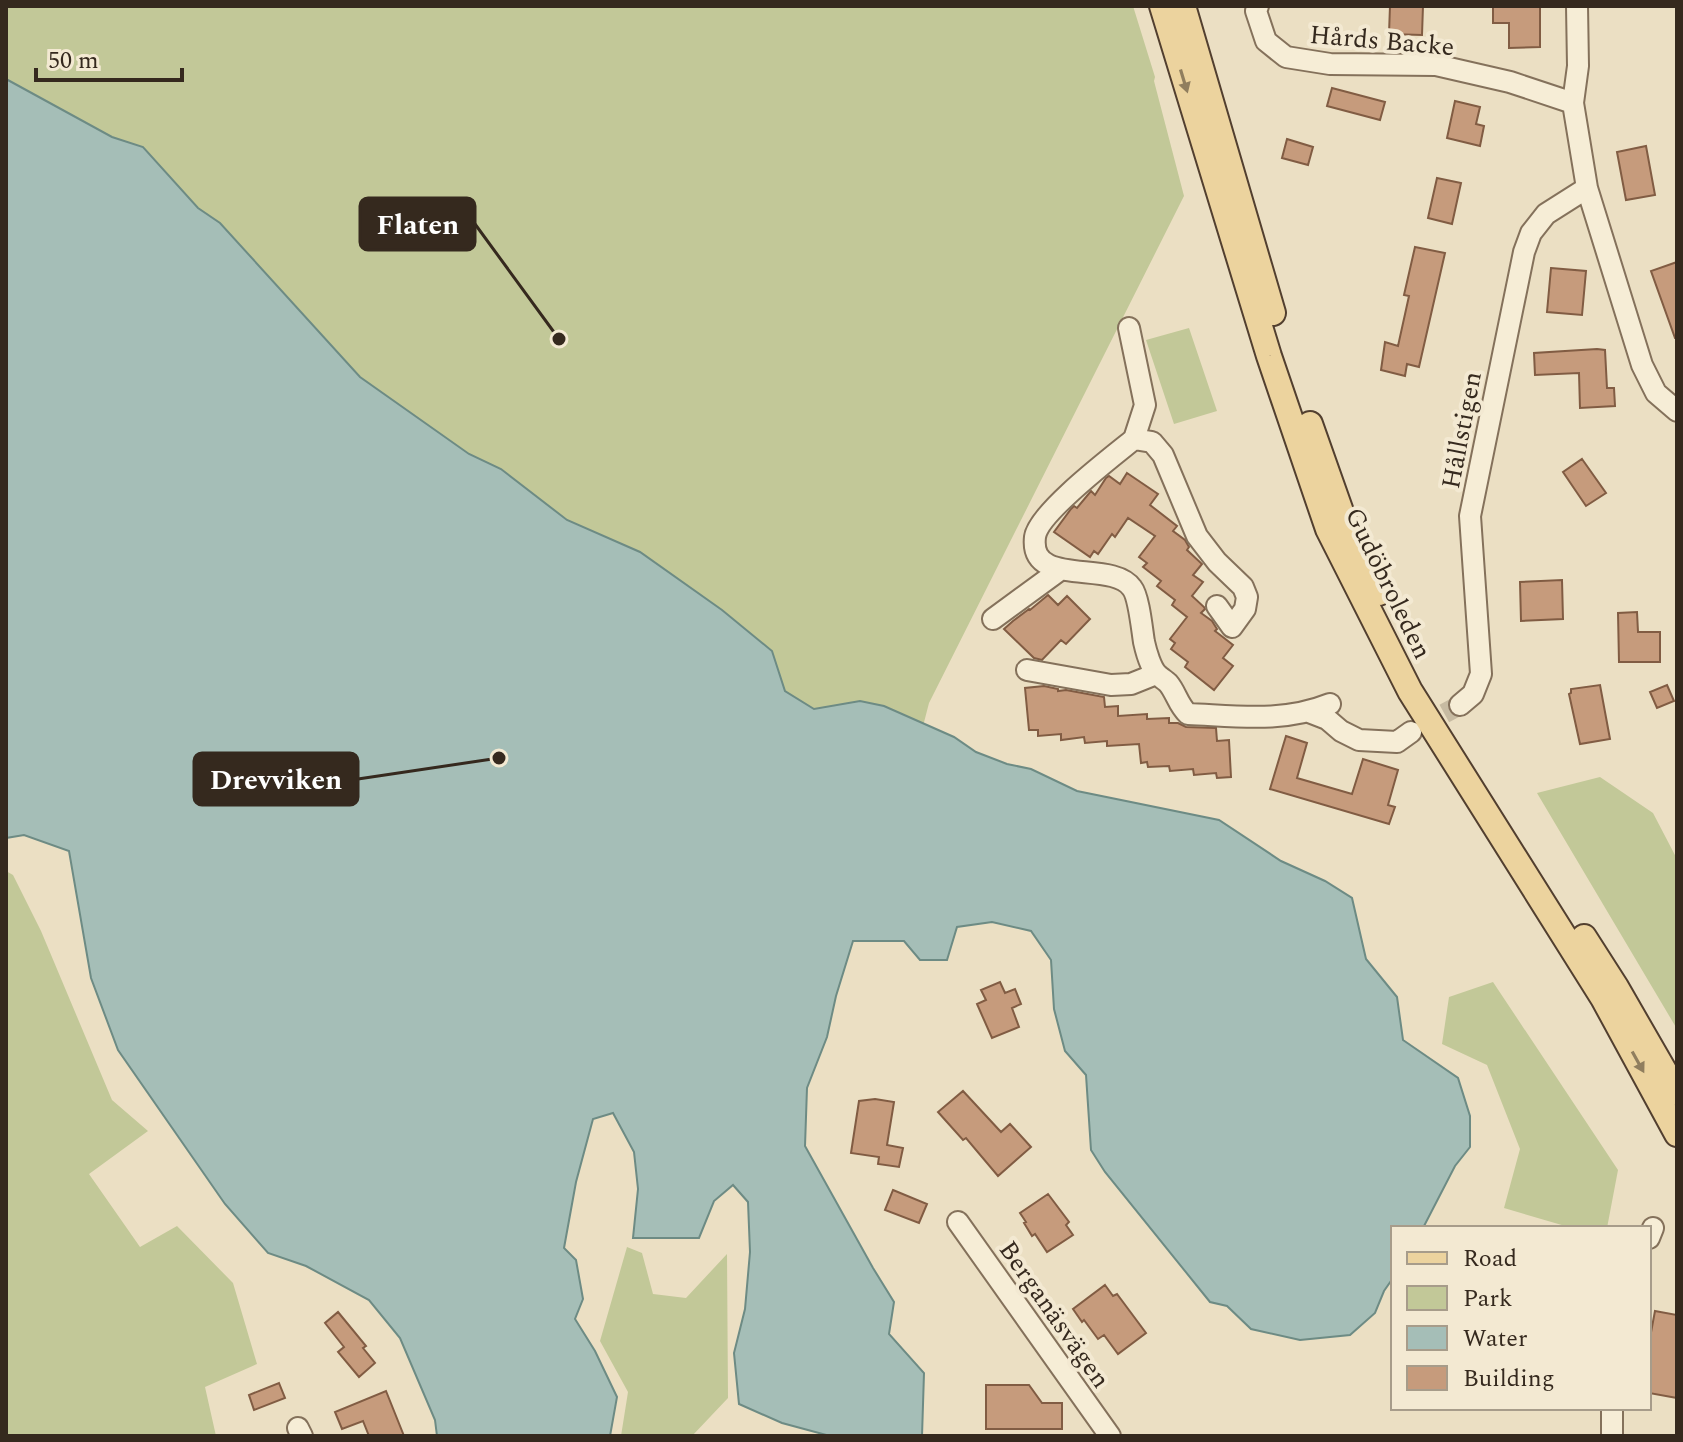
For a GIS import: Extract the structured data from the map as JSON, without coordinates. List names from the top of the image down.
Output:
{
  "streets": {
    "main road": ["Gudöbroleden"],
    "street": ["Hårds Backe", "Hållstigen", "Berganäsvägen"]
  },
  "places": ["Flaten", "Drevviken"],
  "legend": [
    "Road",
    "Park",
    "Water",
    "Building"
  ],
  "scale_bar": "50 m"
}
